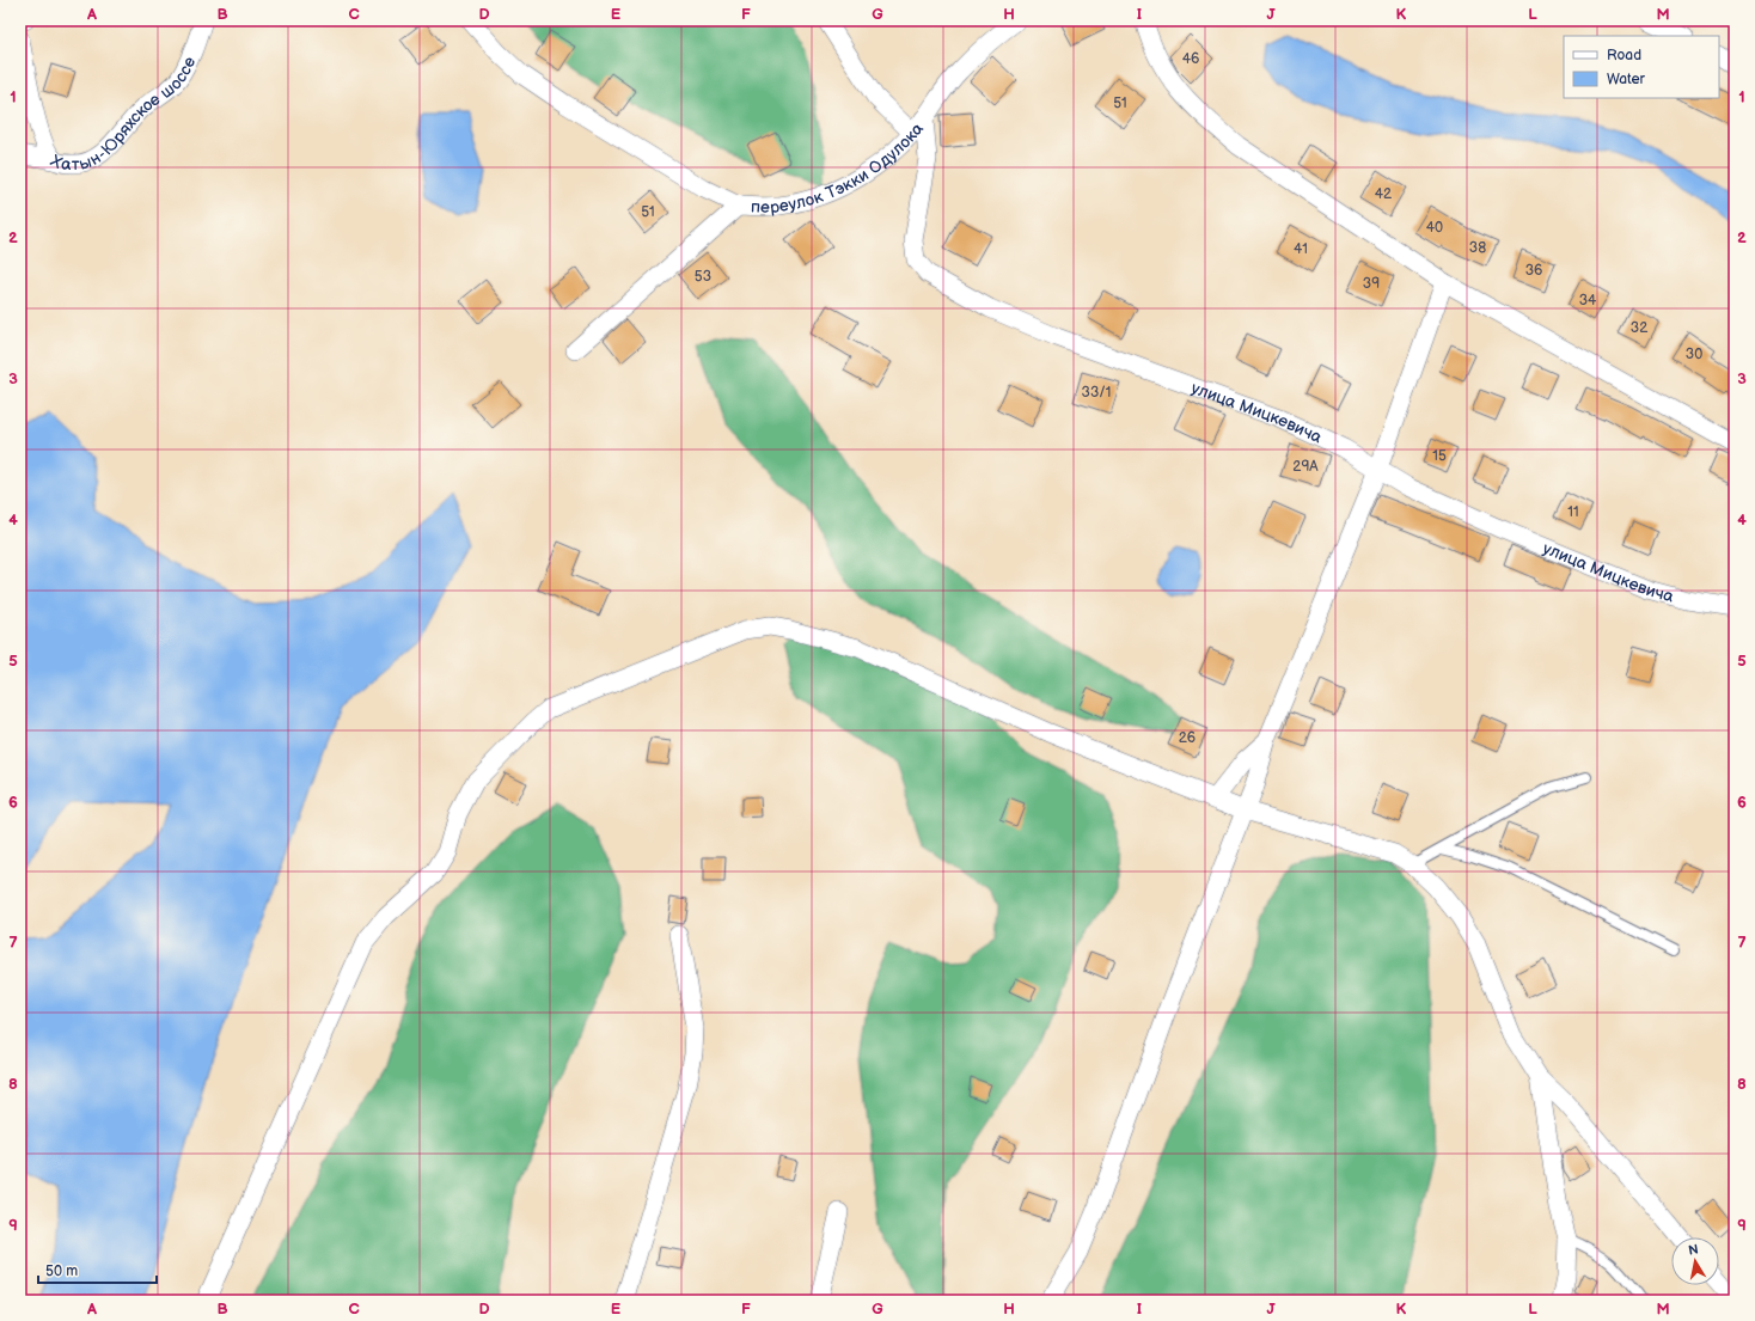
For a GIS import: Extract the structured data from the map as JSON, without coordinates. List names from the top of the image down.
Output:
{
  "streets": {
    "street": ["Хатын-Юряхское шоссе", "переулок Тэкки Одулока", "улица Мицкевича"]
  },
  "crossings": [
    ["переулок Тэкки Одулока", "улица Мицкевича"]
  ],
  "house_numbers": [
    "46",
    "51",
    "42",
    "51",
    "40",
    "38",
    "41",
    "36",
    "53",
    "39",
    "34",
    "32",
    "30",
    "33/1",
    "15",
    "29А",
    "11",
    "26"
  ],
  "legend": ["Road", "Water"],
  "scale_bar": "50 m",
  "north": "top",
  "grid": {
    "columns": [
      "A",
      "B",
      "C",
      "D",
      "E",
      "F",
      "G",
      "H",
      "I",
      "J",
      "K",
      "L",
      "M"
    ],
    "rows": [
      "1",
      "2",
      "3",
      "4",
      "5",
      "6",
      "7",
      "8",
      "9"
    ]
  }
}
